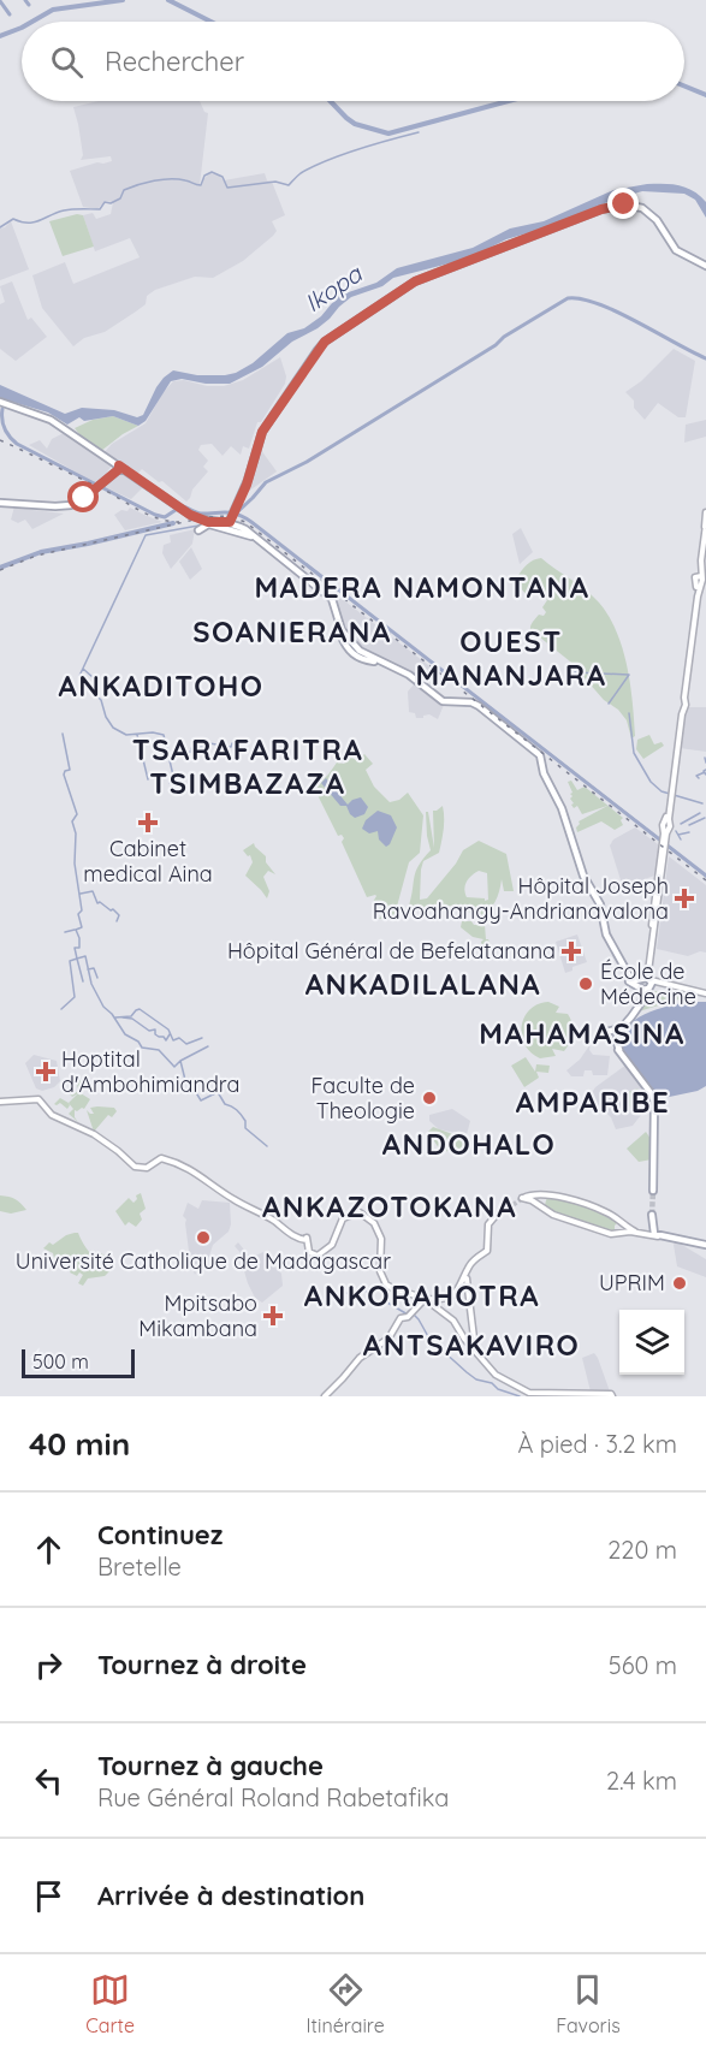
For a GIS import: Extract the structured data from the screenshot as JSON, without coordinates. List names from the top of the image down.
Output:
{
  "districts": [
    "MADERA NAMONTANA",
    "SOANIERANA",
    "OUEST MANANJARA",
    "ANKADITOHO",
    "TSARAFARITRA TSIMBAZAZA",
    "ANKADILALANA",
    "MAHAMASINA",
    "AMPARIBE",
    "ANDOHALO",
    "ANKAZOTOKANA",
    "ANKORAHOTRA",
    "ANTSAKAVIRO"
  ],
  "water": ["Ikopa"],
  "places": {
    "health": [
      "Cabinet medical Aina",
      "Hôpital Joseph Ravoahangy-Andrianavalona",
      "Hôpital Général de Befelatanana",
      "Hoptital d'Ambohimiandra",
      "Mpitsabo Mikambana"
    ],
    "other": [
      "École de Médecine",
      "Faculte de Theologie",
      "Université Catholique de Madagascar",
      "UPRIM"
    ]
  },
  "scale_bar": "500 m",
  "page": {
    "search": "Rechercher",
    "scale": "500 m",
    "heading": ["40 min", "À pied · 3.2 km"],
    "list": [
      ["Continuez", "Bretelle", "220 m"],
      ["Tournez à droite", "560 m"],
      ["Tournez à gauche", "Rue Général Roland Rabetafika", "2.4 km"],
      "Arrivée à destination"
    ],
    "nav": ["Carte", "Itinéraire", "Favoris"]
  }
}
